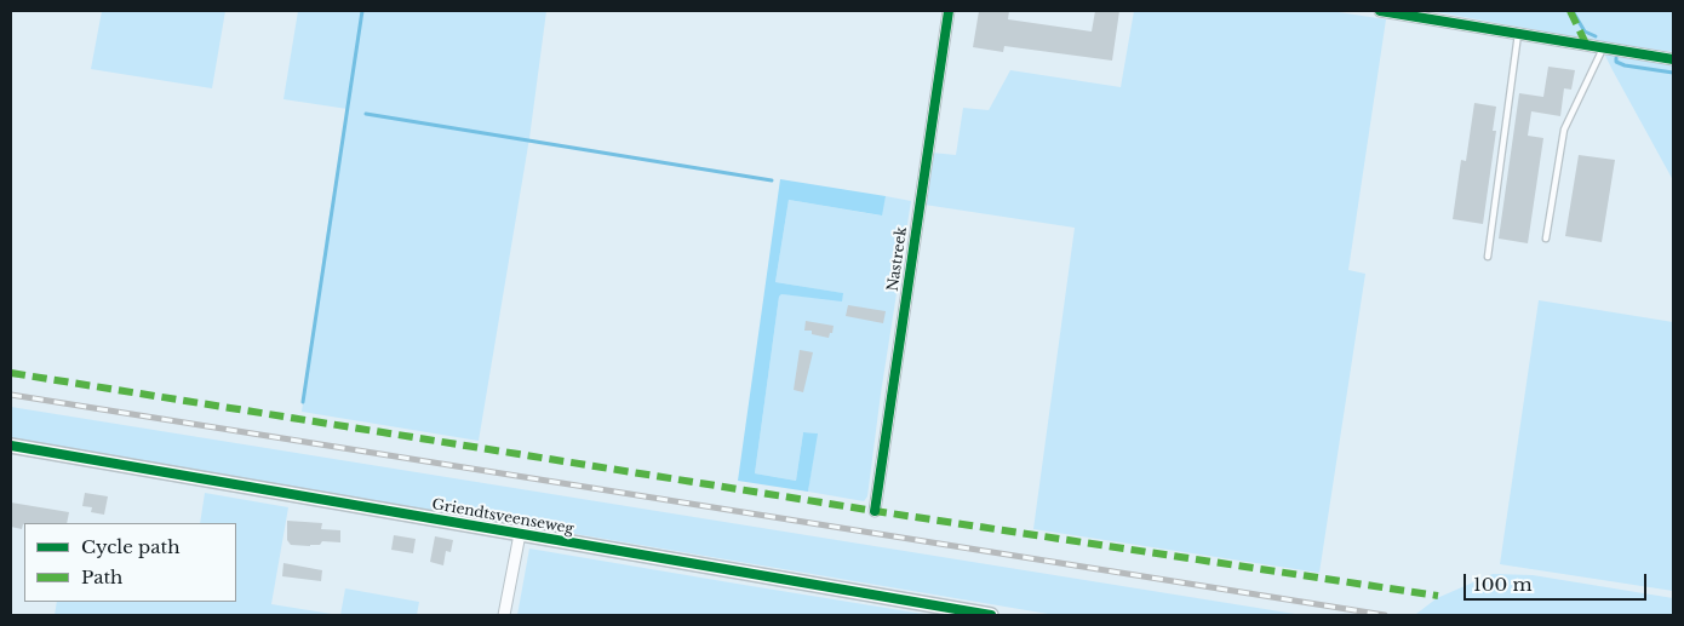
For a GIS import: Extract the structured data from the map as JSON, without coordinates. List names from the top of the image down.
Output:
{
  "streets": {
    "street": ["Nastreek", "Griendtsveenseweg"]
  },
  "legend": ["Cycle path", "Path"],
  "scale_bar": "100 m"
}
